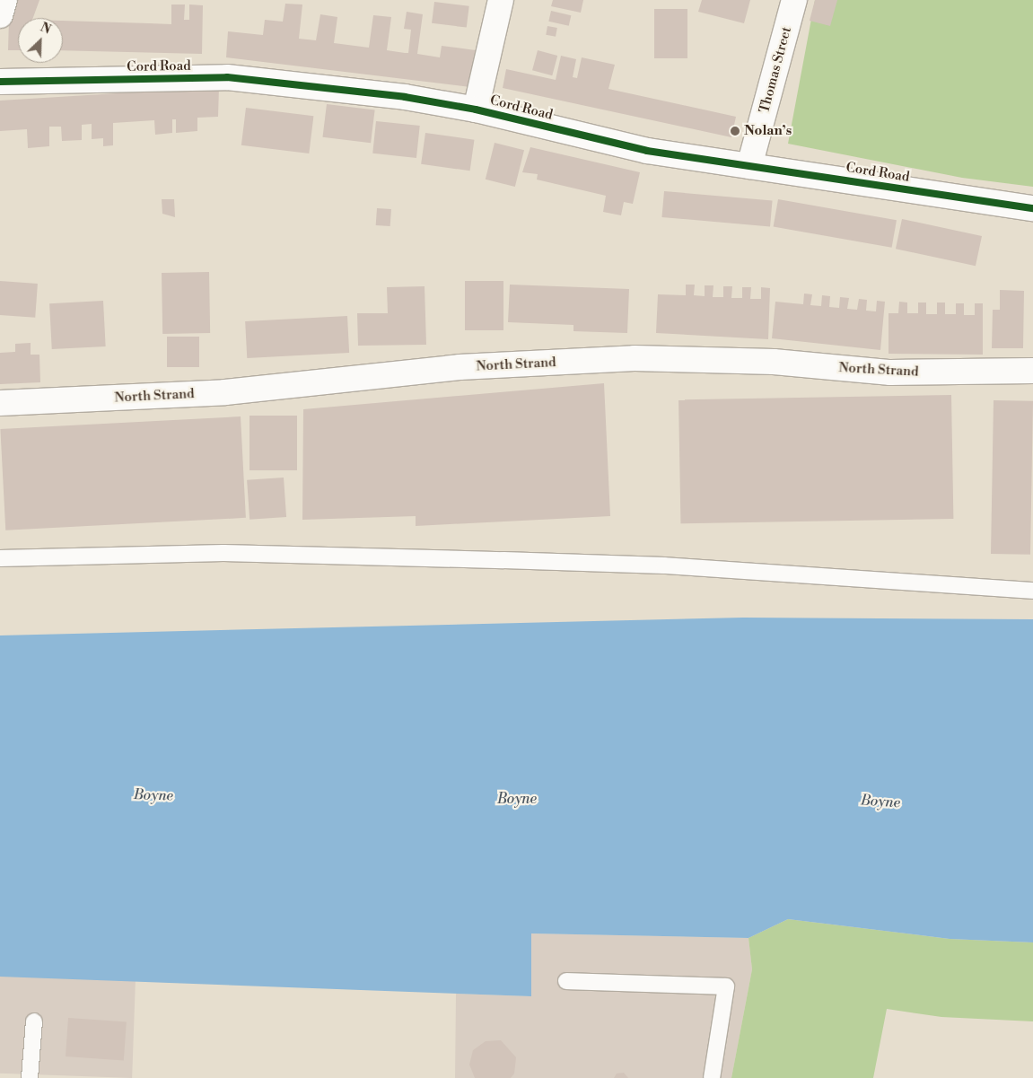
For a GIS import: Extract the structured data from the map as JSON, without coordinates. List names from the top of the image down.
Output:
{
  "streets": {
    "street": ["Cord Road", "Thomas Street", "North Strand"]
  },
  "crossings": [
    ["Cord Road", "Thomas Street"]
  ],
  "water": ["Boyne"],
  "places": ["Nolan’s"],
  "north": "top right"
}
